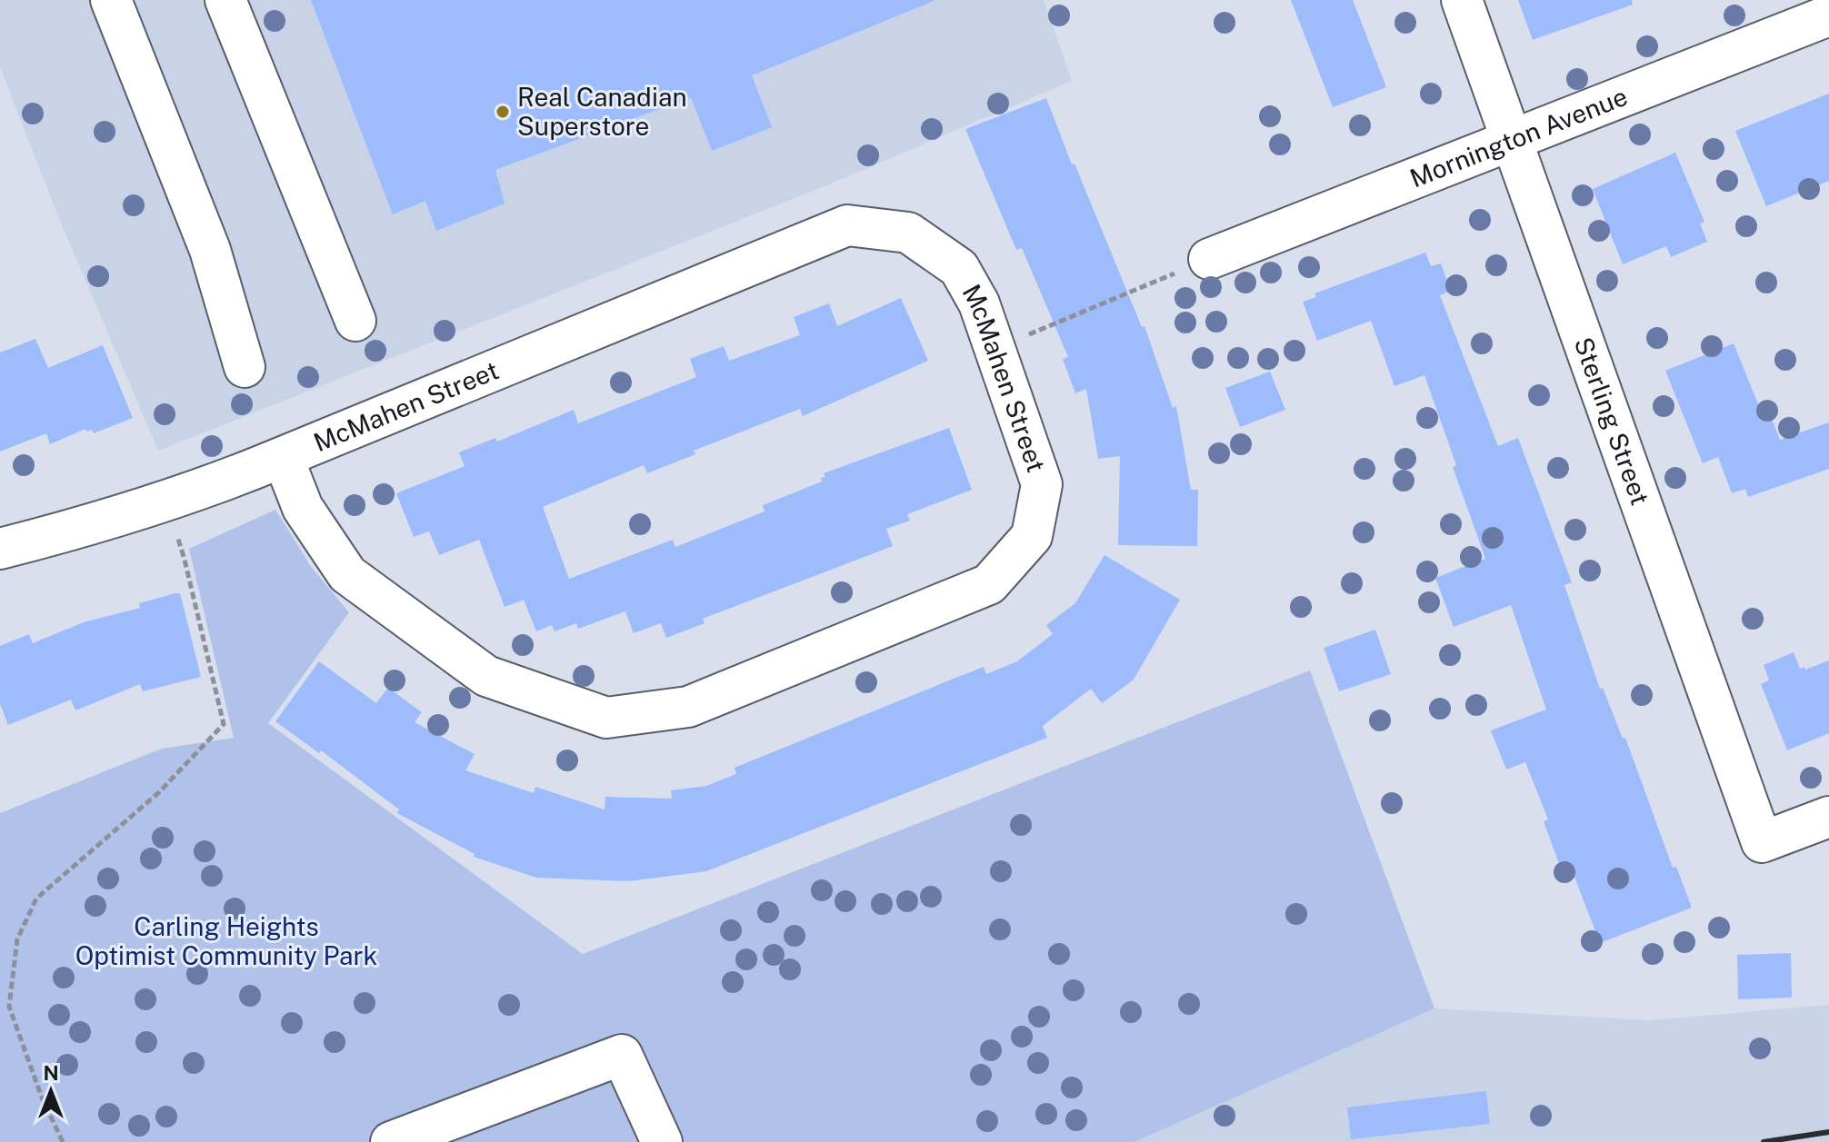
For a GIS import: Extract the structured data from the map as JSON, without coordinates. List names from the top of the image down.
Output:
{
  "streets": {
    "street": ["Mornington Avenue", "McMahen Street", "Sterling Street"]
  },
  "crossings": [
    ["Mornington Avenue", "Sterling Street"]
  ],
  "parks": ["Carling Heights Optimist Community Park"],
  "places": ["Real Canadian Superstore"],
  "north": "top"
}
